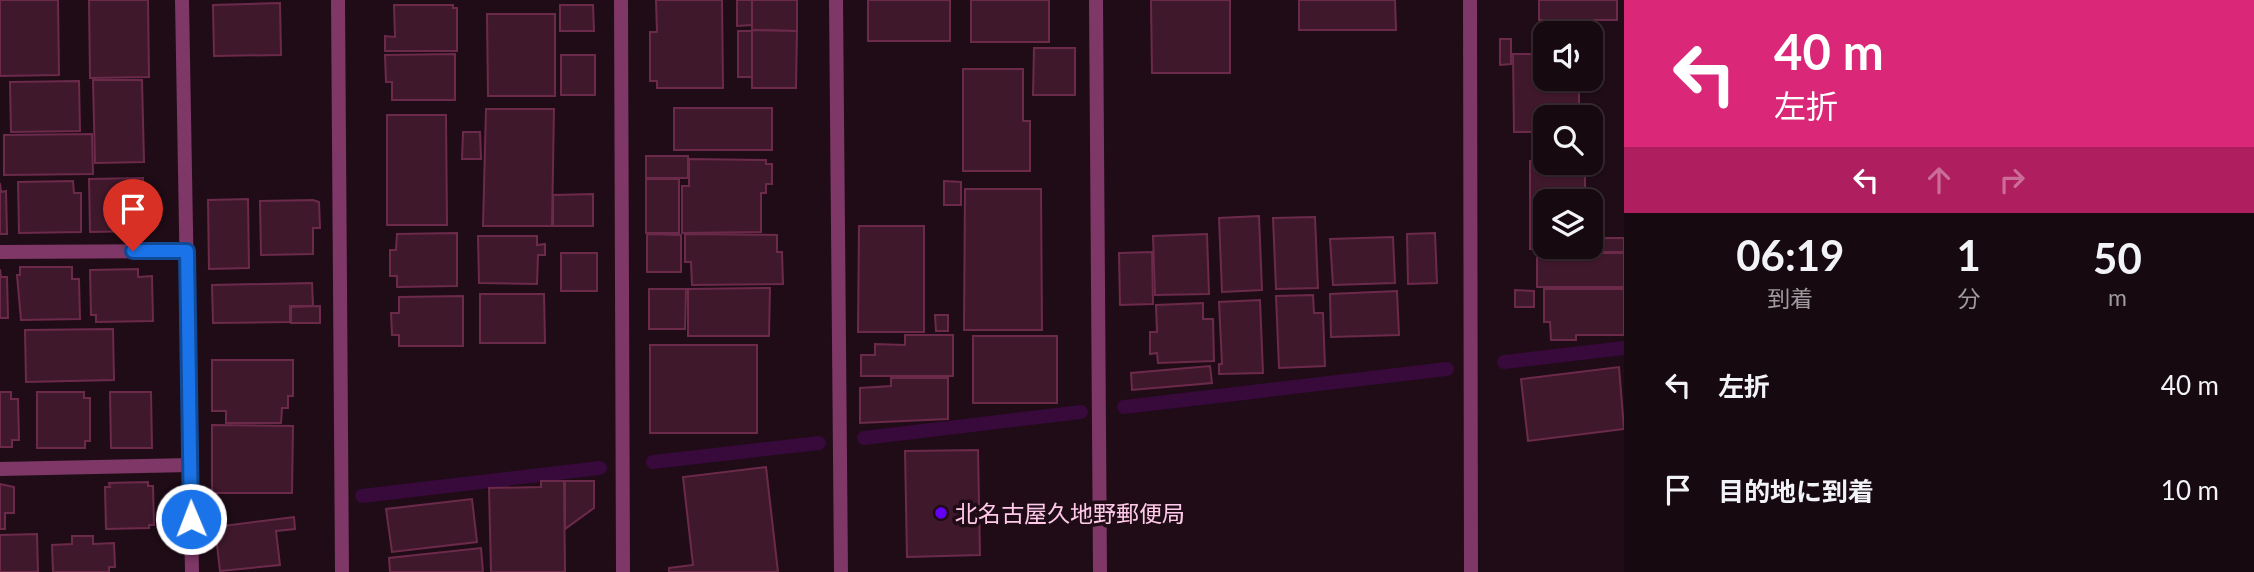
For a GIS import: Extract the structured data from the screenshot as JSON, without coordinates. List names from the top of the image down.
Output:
{
  "places": ["北名古屋久地野郵便局"],
  "page": {
    "turn": ["40 m", "左折"],
    "eta": [
      "06:19",
      "到着",
      "1",
      "分",
      "50",
      "m"
    ],
    "list": [
      {
        "name": "左折",
        "value": "40 m"
      },
      {
        "name": "目的地に到着",
        "value": "10 m"
      }
    ]
  }
}
